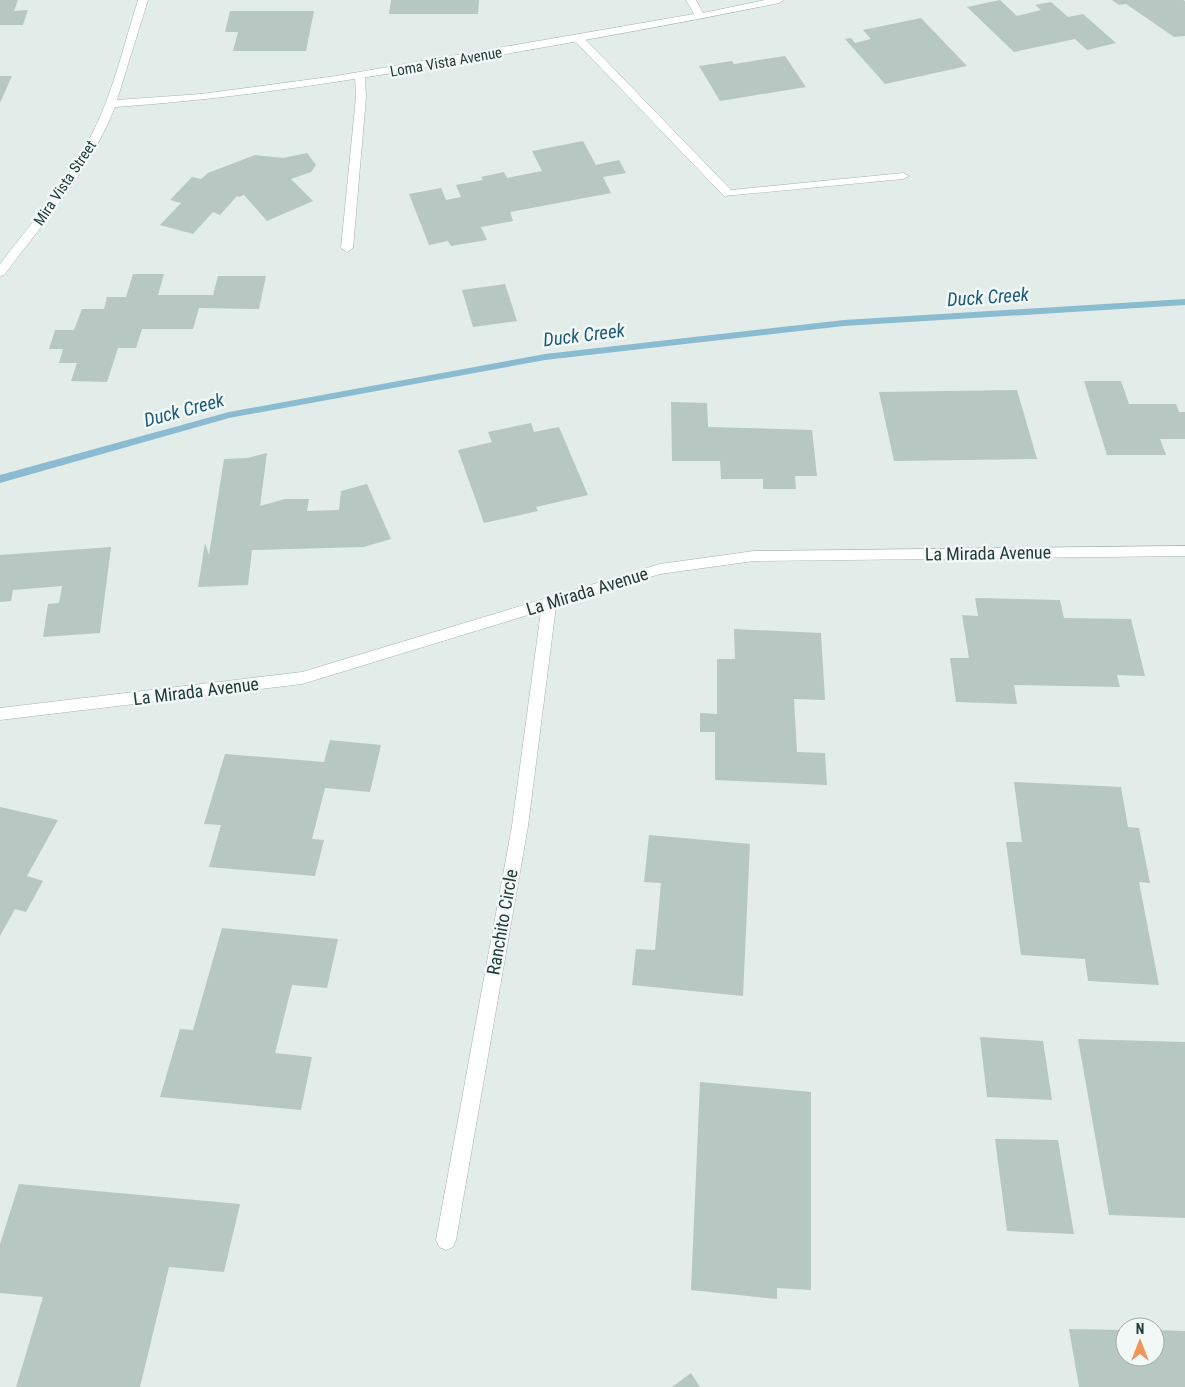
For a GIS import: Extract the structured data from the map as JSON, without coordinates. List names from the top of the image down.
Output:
{
  "streets": {
    "street": [
      "Loma Vista Avenue",
      "Mira Vista Street",
      "La Mirada Avenue",
      "Ranchito Circle"
    ]
  },
  "crossings": [
    ["Loma Vista Avenue", "Mira Vista Street"],
    ["La Mirada Avenue", "Ranchito Circle"]
  ],
  "water": ["Duck Creek"],
  "north": "top"
}
